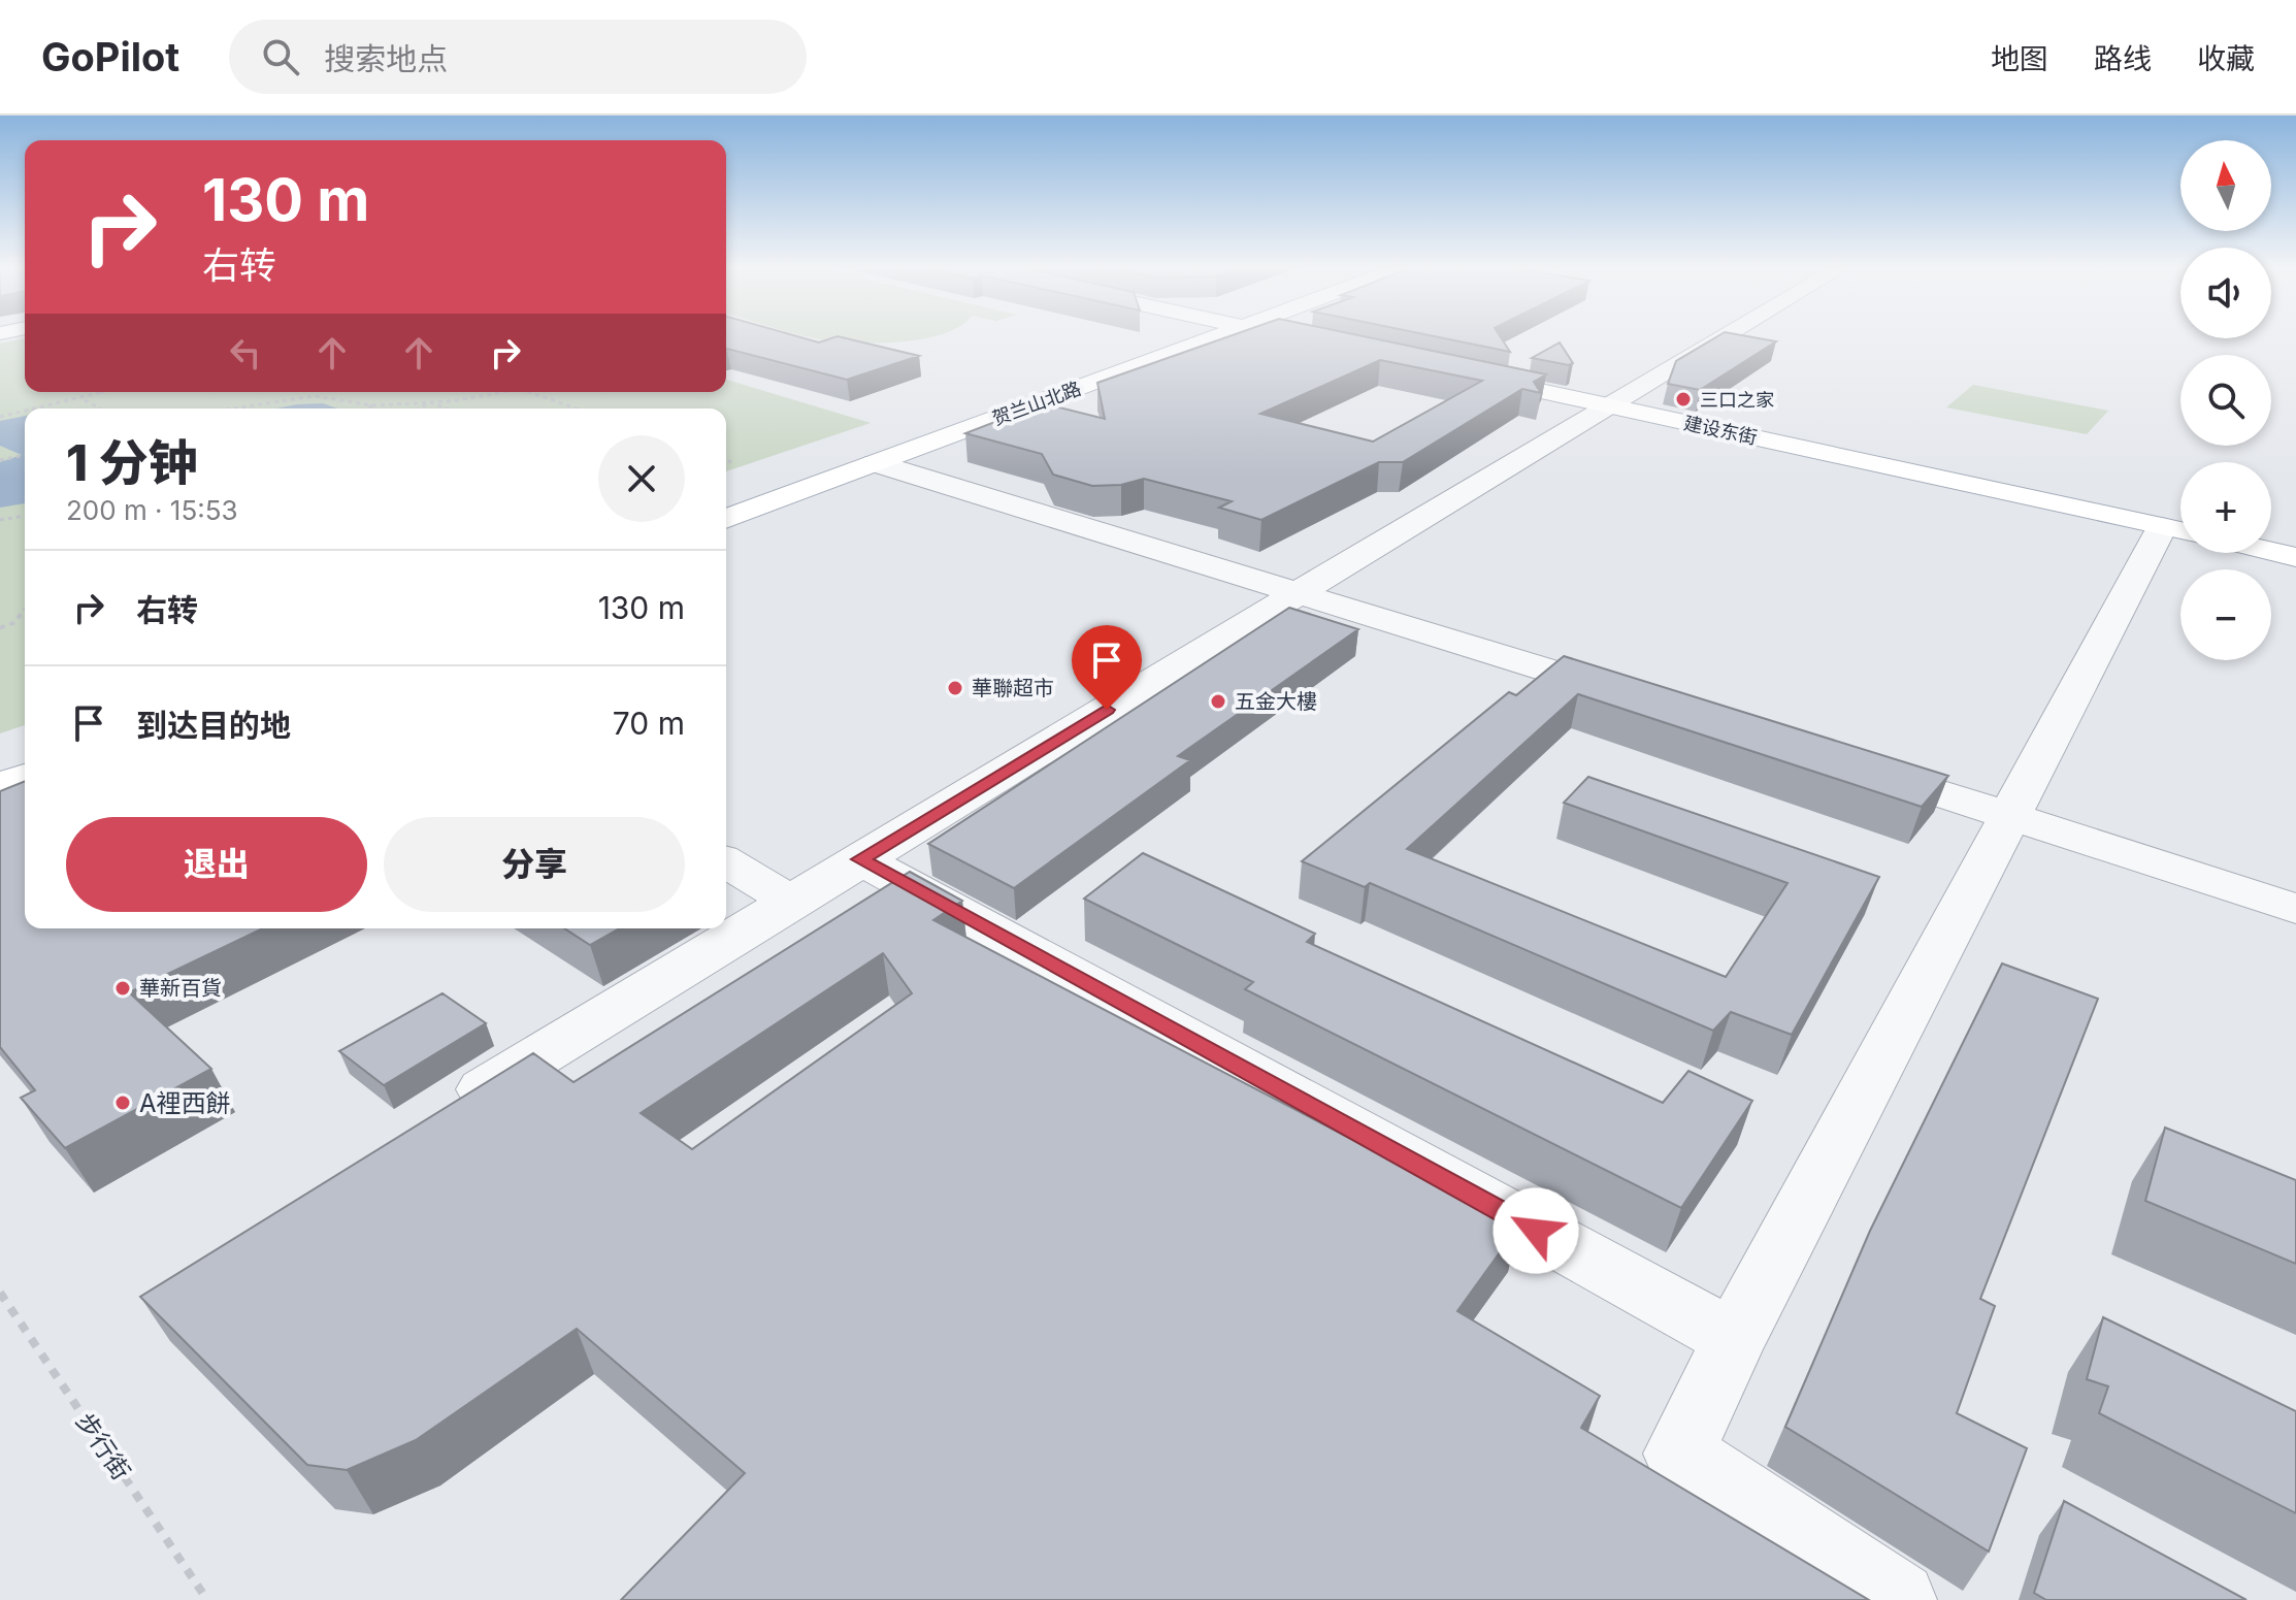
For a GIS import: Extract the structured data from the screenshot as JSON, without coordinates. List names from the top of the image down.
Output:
{
  "streets": {
    "main road": ["贺兰山北路", "建设东街"],
    "path": ["步行街"]
  },
  "places": [
    "三口之家",
    "華聯超市",
    "五金大樓",
    "華新百貨",
    "A裡西餅"
  ],
  "north": "top",
  "page": {
    "header": "GoPilot",
    "search": "搜索地点",
    "nav": ["地图", "路线", "收藏"],
    "map_buttons": ["+", "−"],
    "turn": ["130 m", "右转"],
    "heading": ["1 分钟", "200 m · 15:53"],
    "list": [
      {
        "name": "右转",
        "value": "130 m"
      },
      {
        "name": "到达目的地",
        "value": "70 m"
      }
    ],
    "buttons": ["退出", "分享"]
  }
}
